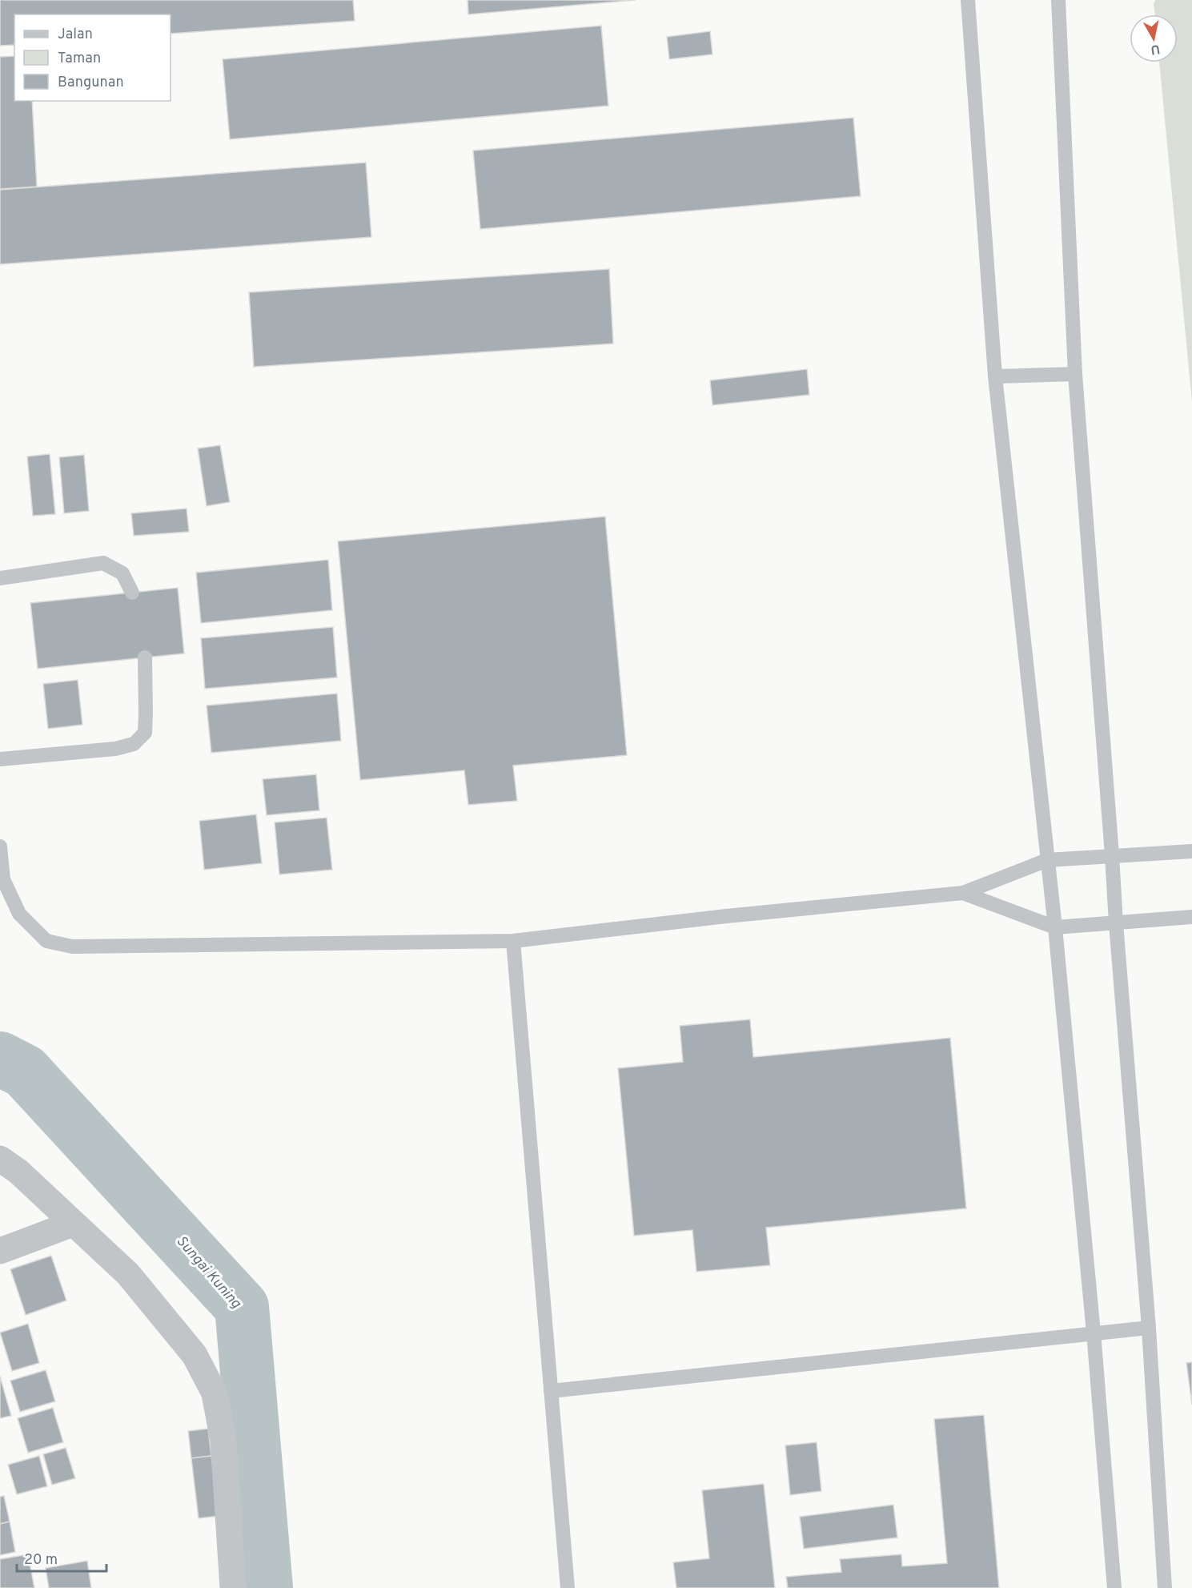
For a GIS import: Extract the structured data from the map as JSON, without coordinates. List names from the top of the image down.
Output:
{
  "water": ["Sungai Kuning"],
  "legend": ["Jalan", "Taman", "Bangunan"],
  "scale_bar": "20 m",
  "north": "bottom"
}
